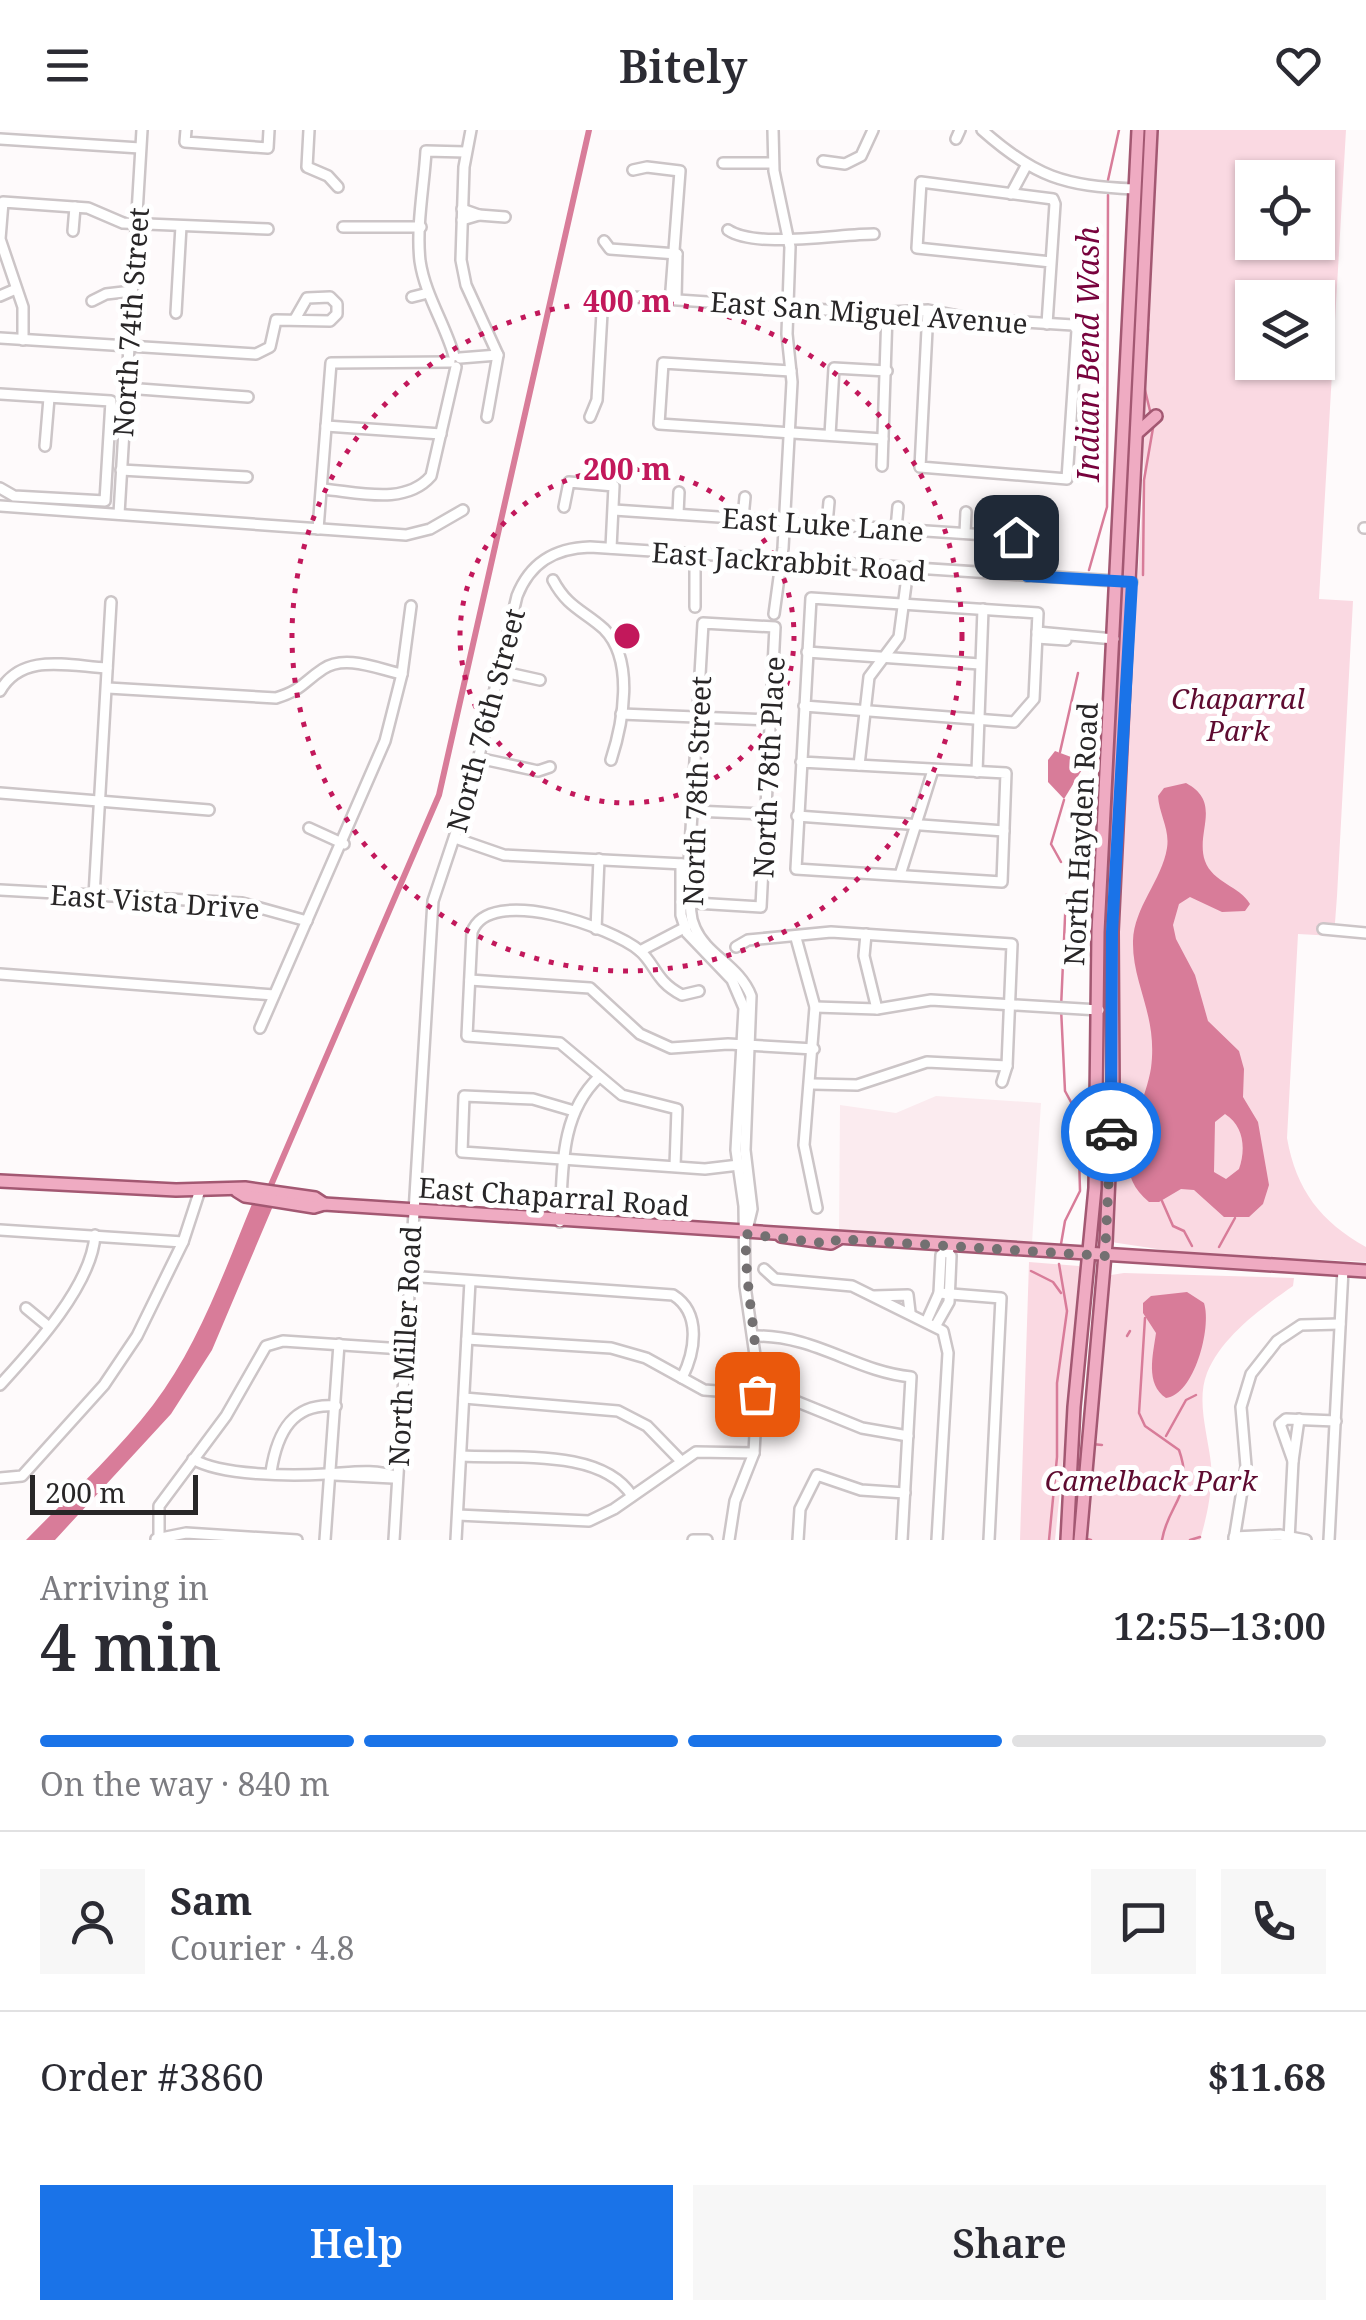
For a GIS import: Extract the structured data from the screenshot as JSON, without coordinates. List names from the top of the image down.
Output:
{
  "streets": {
    "main road": ["North Hayden Road", "East Chaparral Road"],
    "street": [
      "East San Miguel Avenue",
      "North 74th Street",
      "East Luke Lane",
      "East Jackrabbit Road",
      "North 76th Street",
      "North 78th Place",
      "North 78th Street",
      "East Vista Drive",
      "North Miller Road"
    ]
  },
  "crossings": [
    ["East Jackrabbit Road", "North 76th Street"],
    ["East Jackrabbit Road", "North Hayden Road"],
    ["North 76th Street", "North Miller Road"],
    ["North 78th Place", "North 78th Street"],
    ["North 78th Street", "East Chaparral Road"],
    ["North Hayden Road", "East Chaparral Road"],
    ["East Chaparral Road", "North Miller Road"]
  ],
  "water": ["Indian Bend Wash"],
  "parks": ["Chaparral Park", "Camelback Park"],
  "scale_bar": "200 m",
  "page": {
    "header": "Bitely",
    "scale": "200 m",
    "heading": ["4 min", "Arriving in", "12:55–13:00"],
    "panel": [
      "Sam",
      "Courier · 4.8",
      "Order #3860",
      "$11.68"
    ],
    "bar": "On the way · 840 m",
    "buttons": ["Help", "Share"]
  },
  "rings": ["400 m", "200 m"]
}
